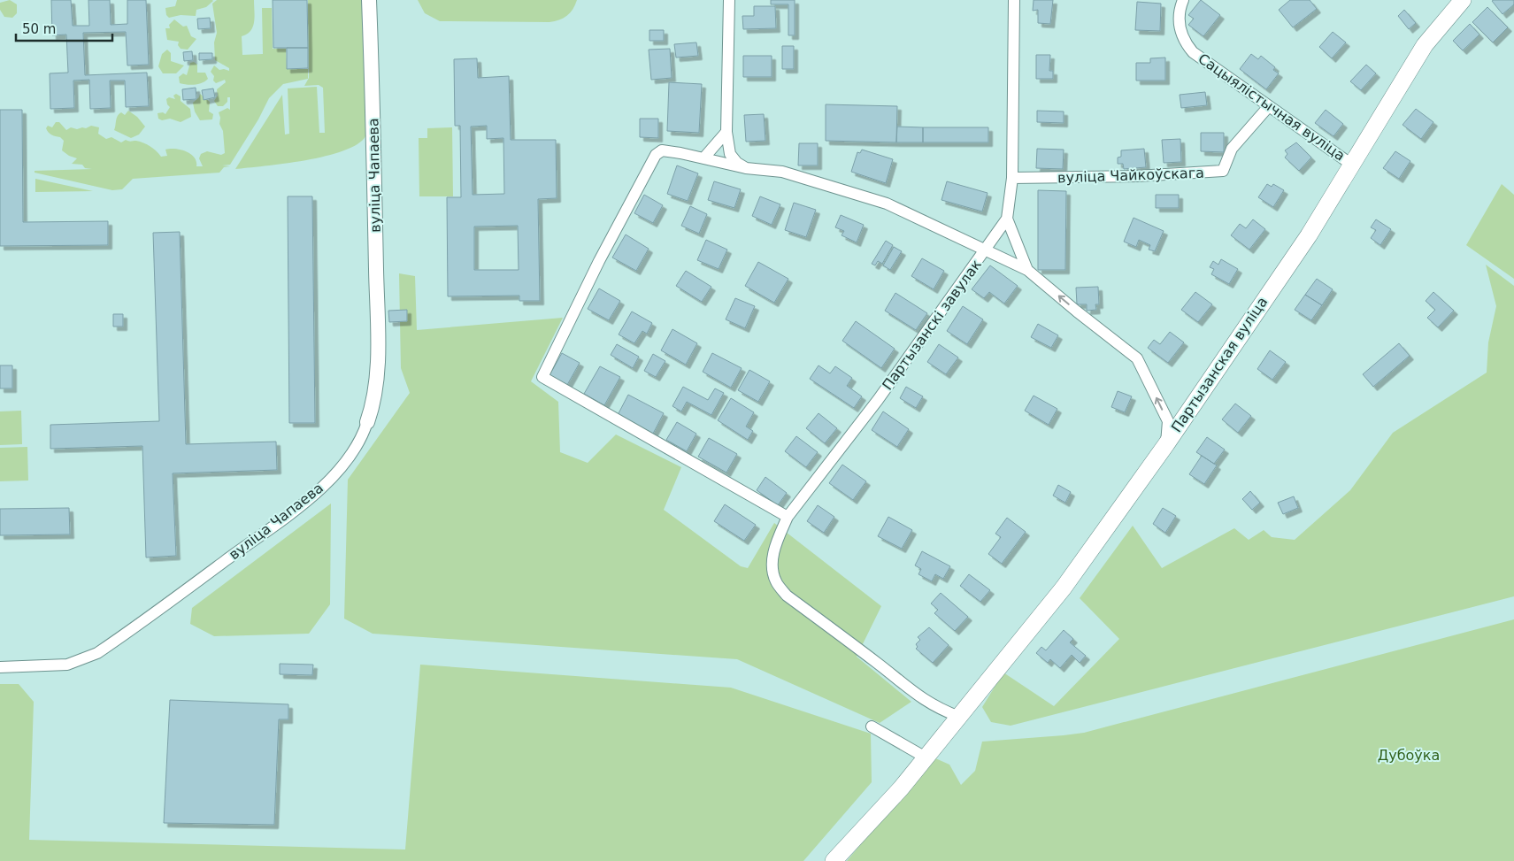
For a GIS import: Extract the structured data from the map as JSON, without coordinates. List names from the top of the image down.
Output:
{
  "streets": {
    "main road": ["Партызанская вуліца"],
    "street": [
      "Сацыялістычная вуліца",
      "вуліца Чапаева",
      "вуліца Чайкоўскага",
      "Партызанскі завулак"
    ]
  },
  "crossings": [
    ["Сацыялістычная вуліца", "вуліца Чайкоўскага"],
    ["Сацыялістычная вуліца", "Партызанская вуліца"],
    ["Партызанскі завулак", "Партызанская вуліца"]
  ],
  "parks": ["Дубоўка"],
  "scale_bar": "50 m"
}
